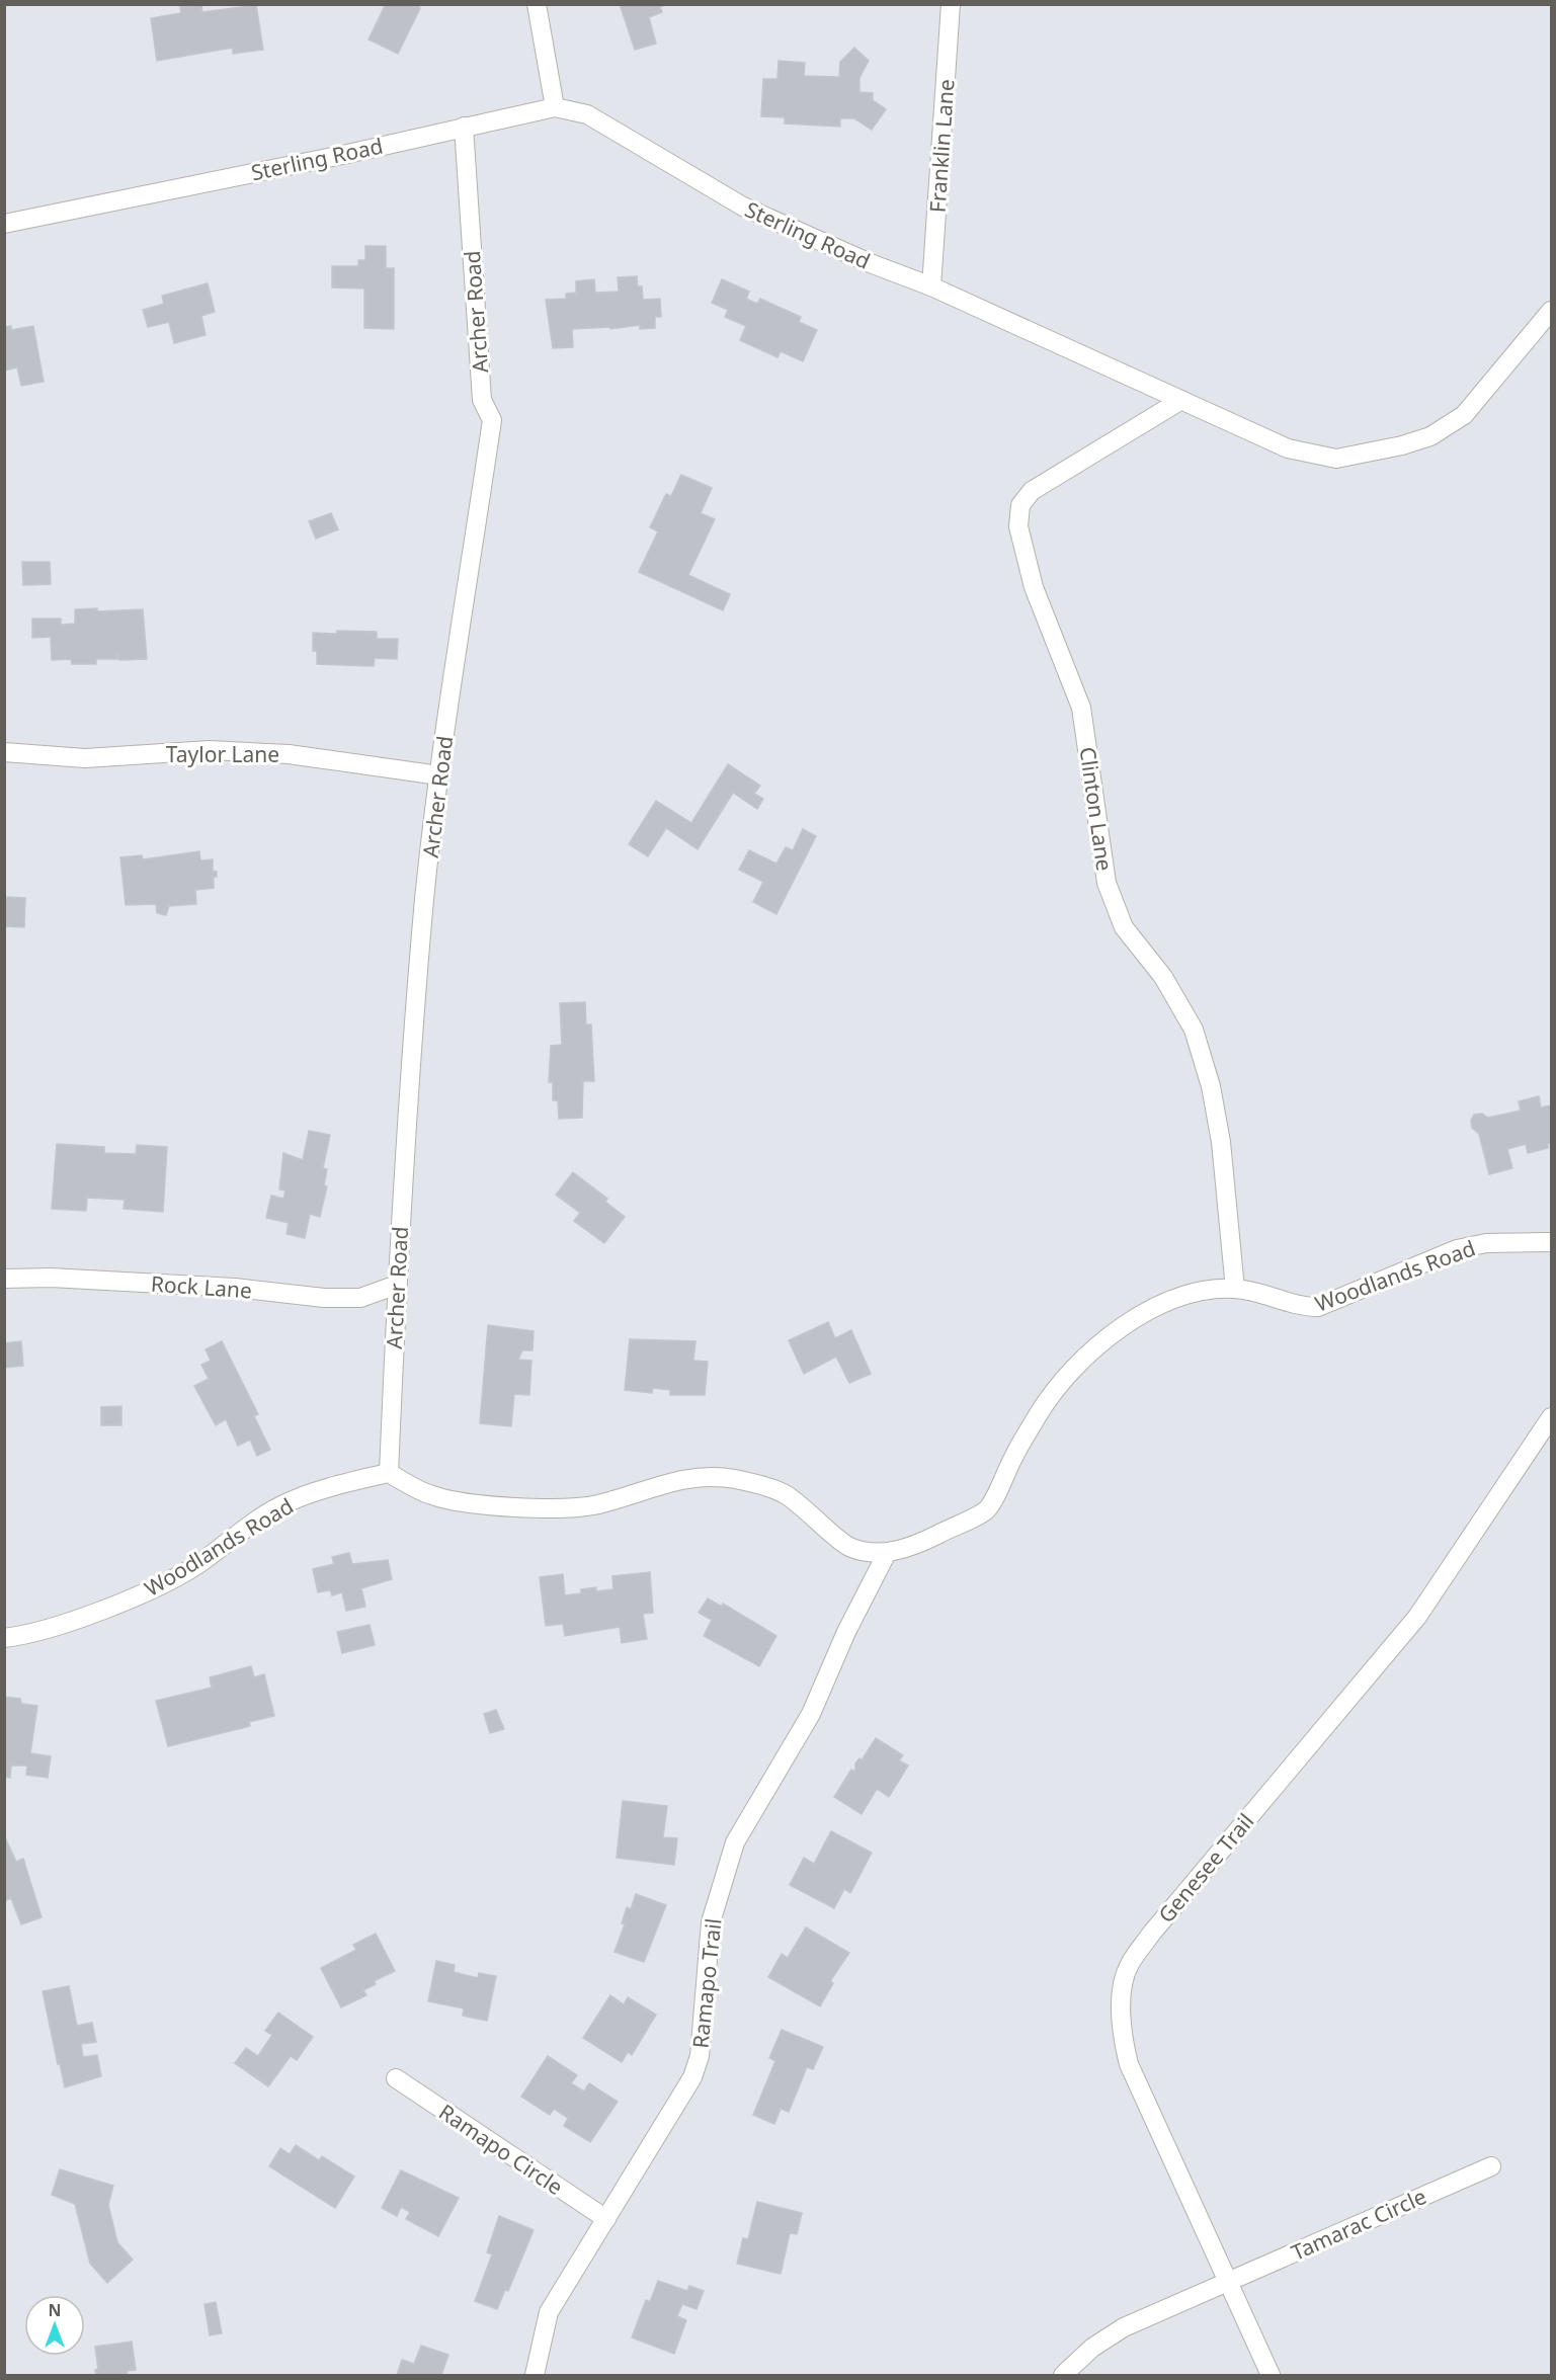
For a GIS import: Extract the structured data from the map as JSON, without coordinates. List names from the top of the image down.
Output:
{
  "streets": {
    "street": [
      "Franklin Lane",
      "Sterling Road",
      "Archer Road",
      "Taylor Lane",
      "Clinton Lane",
      "Woodlands Road",
      "Rock Lane",
      "Genesee Trail",
      "Ramapo Trail",
      "Ramapo Circle",
      "Tamarac Circle"
    ]
  },
  "crossings": [
    ["Franklin Lane", "Sterling Road"],
    ["Sterling Road", "Archer Road"],
    ["Sterling Road", "Clinton Lane"],
    ["Archer Road", "Taylor Lane"],
    ["Archer Road", "Woodlands Road"],
    ["Archer Road", "Rock Lane"],
    ["Clinton Lane", "Woodlands Road"],
    ["Woodlands Road", "Ramapo Trail"],
    ["Genesee Trail", "Tamarac Circle"],
    ["Ramapo Trail", "Ramapo Circle"]
  ],
  "north": "top"
}
